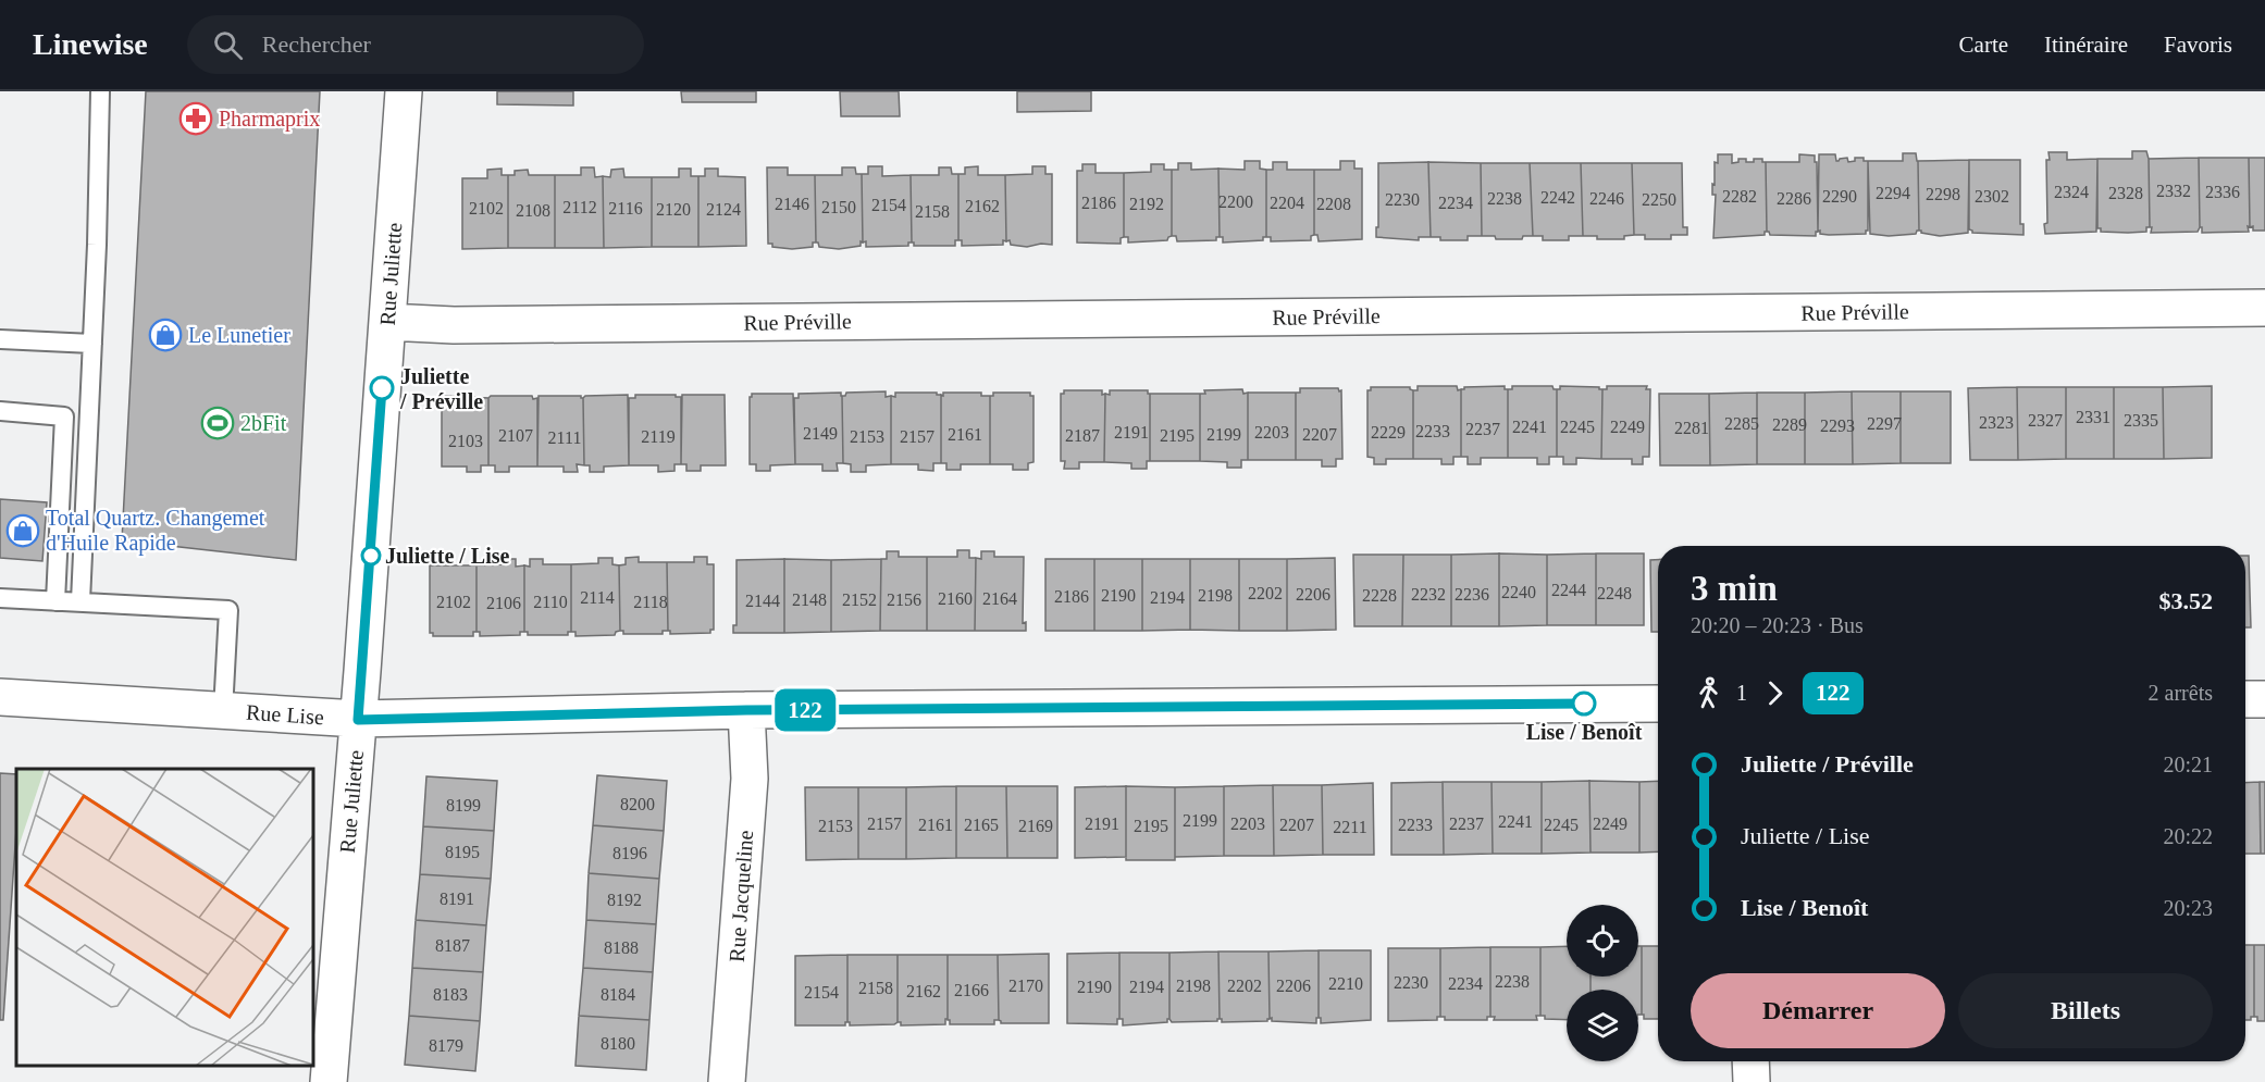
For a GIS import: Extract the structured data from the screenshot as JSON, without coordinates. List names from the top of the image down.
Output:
{
  "streets": {
    "street": [
      "Rue Juliette",
      "Rue Préville",
      "Rue Lise",
      "Rue Jacqueline"
    ]
  },
  "crossings": [
    ["Rue Juliette", "Rue Préville"],
    ["Rue Juliette", "Rue Lise"],
    ["Rue Lise", "Rue Jacqueline"]
  ],
  "places": {
    "pharmacy": ["Pharmaprix"],
    "shop": ["Le Lunetier", "Total Quartz. Changemet d'Huile Rapide"],
    "other": ["Juliette / Préville", "Juliette / Lise", "Lise / Benoît"],
    "sports": ["2bFit"]
  },
  "lines": ["bus line 122"],
  "house_numbers": [
    "2332",
    "2324",
    "2336",
    "2294",
    "2328",
    "2298",
    "2282",
    "2290",
    "2302",
    "2242",
    "2238",
    "2246",
    "2286",
    "2230",
    "2250",
    "2200",
    "2186",
    "2204",
    "2234",
    "2146",
    "2192",
    "2208",
    "2154",
    "2162",
    "2112",
    "2150",
    "2102",
    "2116",
    "2120",
    "2124",
    "2108",
    "2158",
    "2331",
    "2327",
    "2335",
    "2323",
    "2285",
    "2297",
    "2289",
    "2293",
    "2241",
    "2245",
    "2249",
    "2281",
    "2237",
    "2233",
    "2191",
    "2203",
    "2229",
    "2149",
    "2161",
    "2199",
    "2207",
    "2107",
    "2187",
    "2195",
    "2119",
    "2153",
    "2157",
    "2111",
    "2103",
    "2244",
    "2240",
    "2202",
    "2248",
    "2206",
    "2232",
    "2236",
    "2190",
    "2198",
    "2228",
    "2186",
    "2114",
    "2194",
    "2160",
    "2164",
    "2148",
    "2152",
    "2156",
    "2144",
    "2102",
    "2110",
    "2118",
    "2106",
    "8200",
    "8199",
    "2199",
    "2241",
    "2157",
    "2191",
    "2203",
    "2237",
    "2249",
    "2161",
    "2165",
    "2207",
    "2233",
    "2245",
    "2153",
    "2169",
    "2195",
    "2211",
    "8195",
    "8196",
    "8191",
    "8192",
    "8187",
    "8188",
    "2238",
    "2230",
    "2210",
    "2234",
    "2170",
    "2198",
    "2202",
    "2206",
    "2190",
    "2194",
    "2158",
    "2166",
    "2162",
    "2154",
    "8183",
    "8184",
    "8180",
    "8179"
  ],
  "page": {
    "header": "Linewise",
    "search": "Rechercher",
    "nav": ["Carte", "Itinéraire", "Favoris"],
    "on_map": "122",
    "heading": ["3 min", "20:20 – 20:23 · Bus", "$3.52"],
    "legs": ["1", "122", "2 arrêts"],
    "list": [
      {
        "name": "Juliette / Préville",
        "value": "20:21"
      },
      {
        "name": "Juliette / Lise",
        "value": "20:22"
      },
      {
        "name": "Lise / Benoît",
        "value": "20:23"
      }
    ],
    "buttons": ["Démarrer", "Billets"]
  }
}
